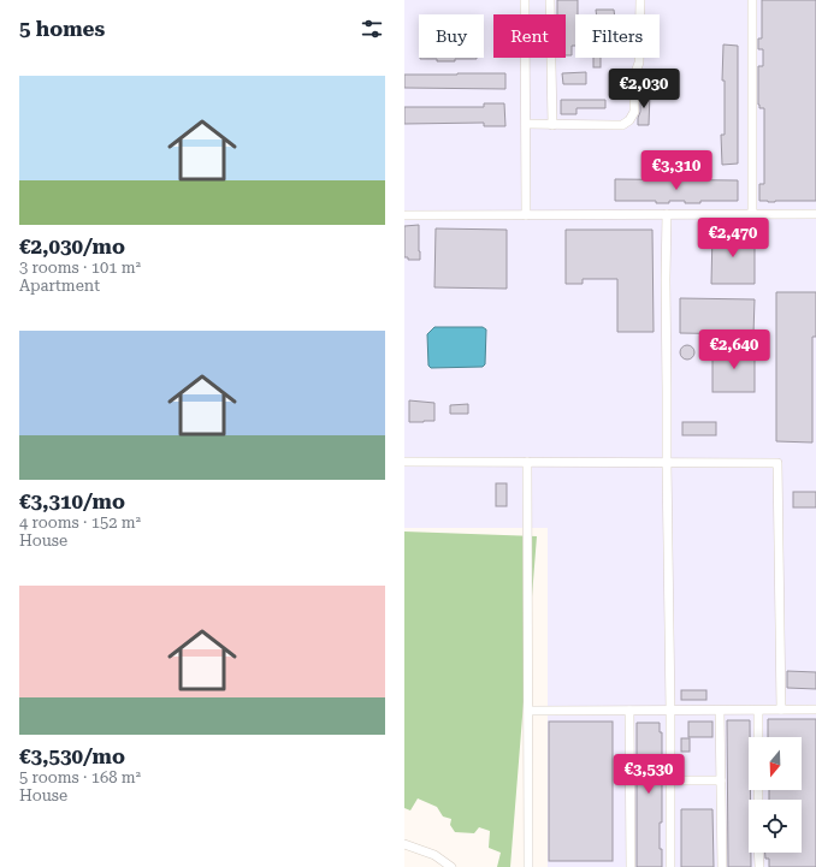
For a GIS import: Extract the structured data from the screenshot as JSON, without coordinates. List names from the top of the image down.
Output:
{
  "north": "bottom",
  "page": {
    "heading": "5 homes",
    "chip": ["Buy", "Rent", "Filters"],
    "list": [
      {
        "name": "€2,030/mo",
        "note": "3 rooms · 101 m² · Apartment"
      },
      {
        "name": "€3,310/mo",
        "note": "4 rooms · 152 m² · House"
      },
      {
        "name": "€3,530/mo",
        "note": "5 rooms · 168 m² · House"
      }
    ],
    "price": [
      "€2,030",
      "€3,310",
      "€2,470",
      "€2,640",
      "€3,530"
    ]
  }
}
